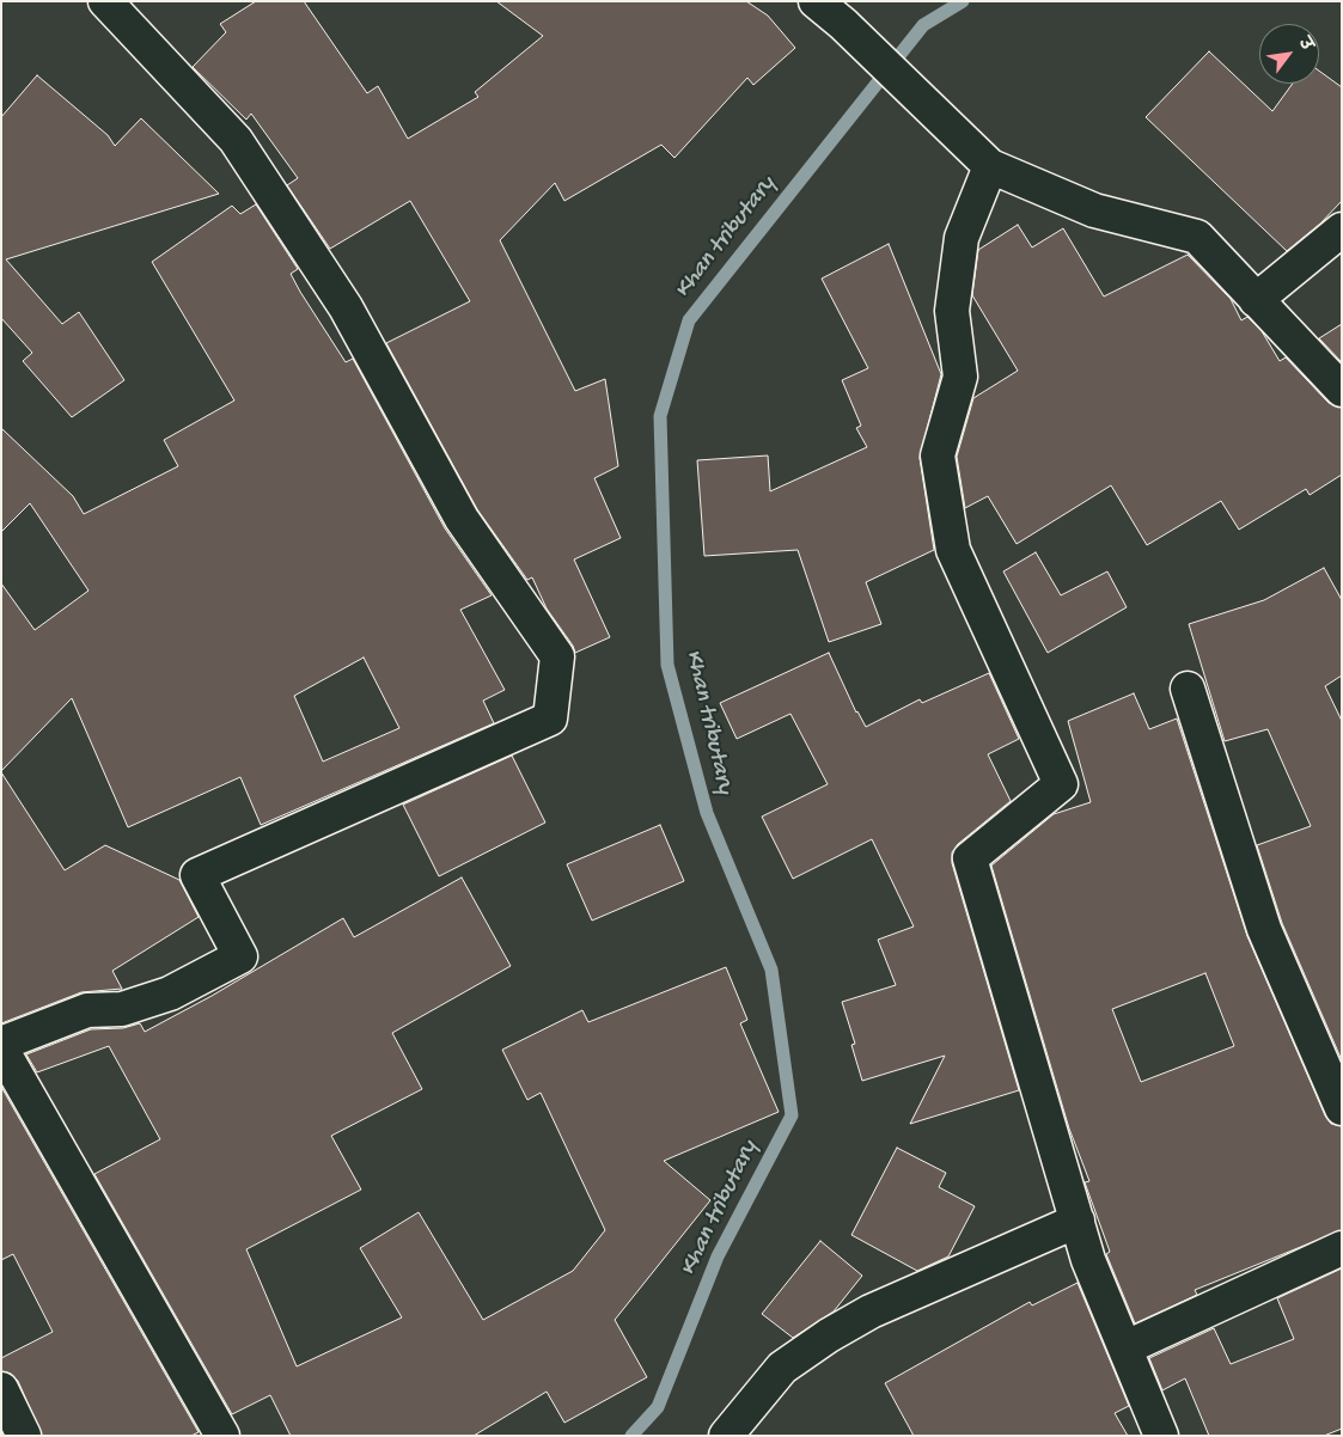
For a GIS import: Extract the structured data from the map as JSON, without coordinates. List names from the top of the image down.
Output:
{
  "water": ["Khan tributary"],
  "north": "top right"
}
